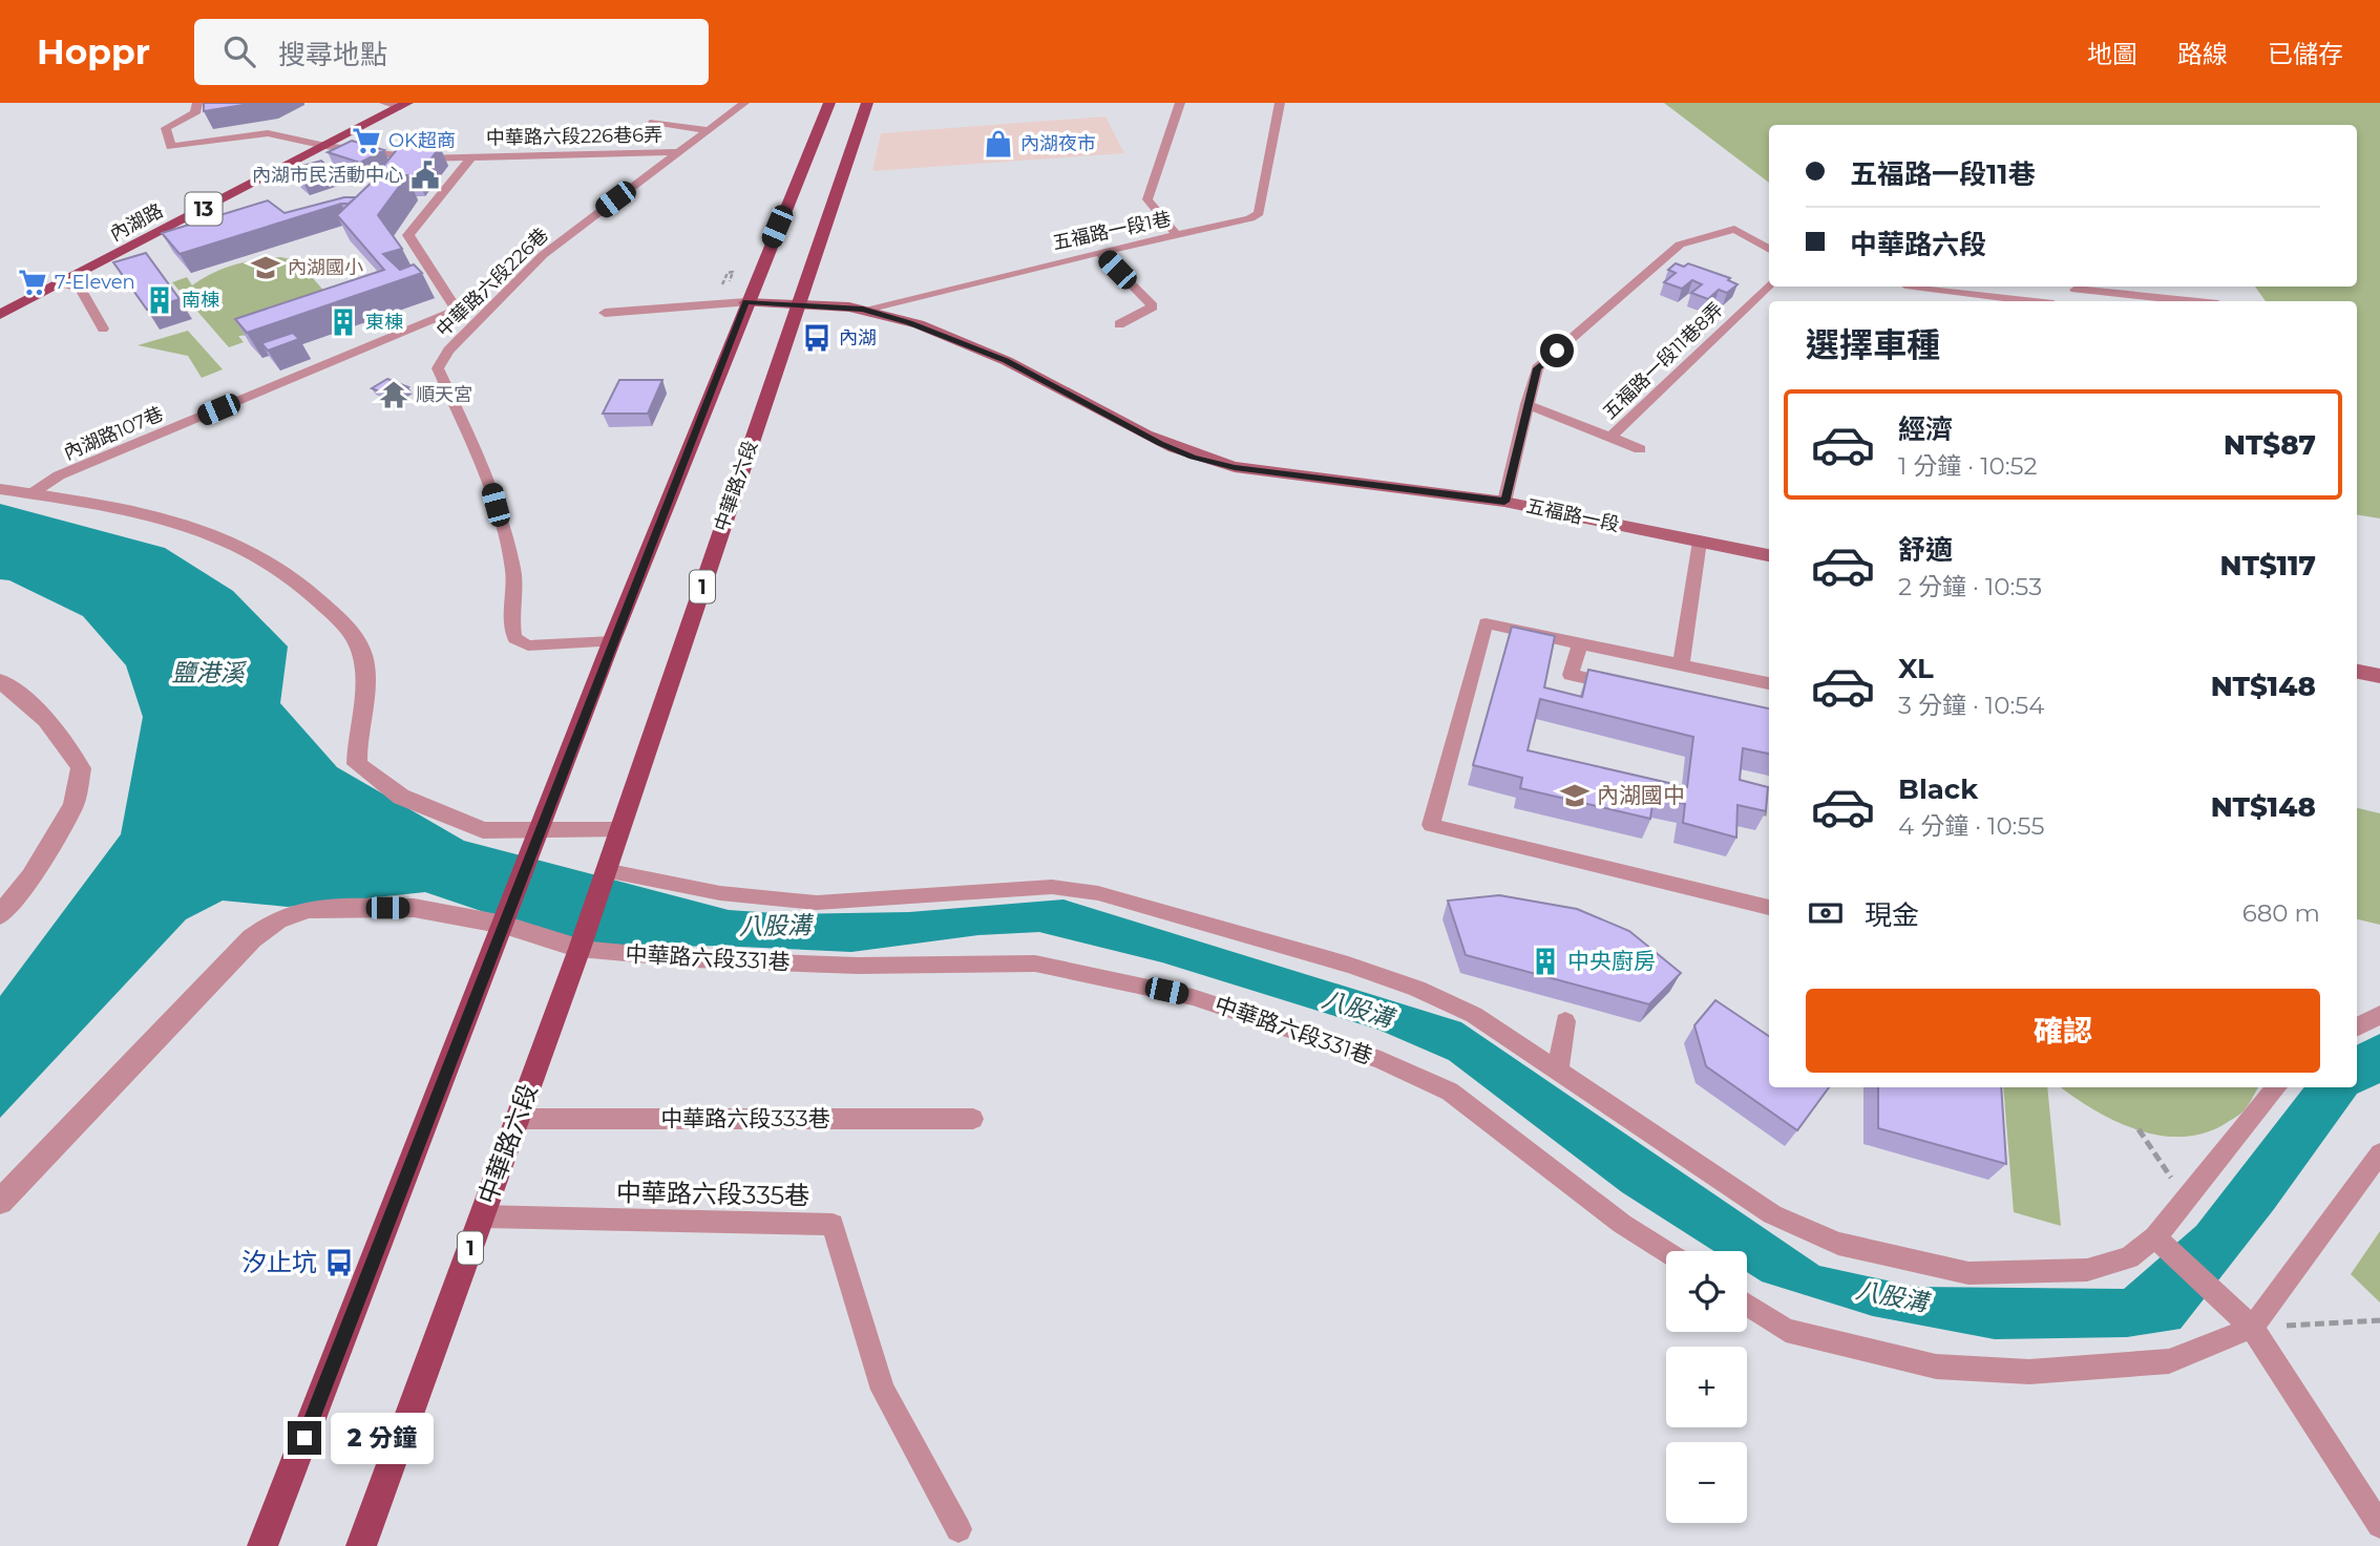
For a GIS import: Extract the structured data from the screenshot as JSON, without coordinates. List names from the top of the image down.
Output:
{
  "streets": {
    "main road": [
      "13",
      "內湖路",
      "中華路六段",
      "五福路一段",
      "1"
    ],
    "lane": [
      "中華路六段226巷6弄",
      "五福路一段1巷",
      "中華路六段226巷",
      "五福路一段11巷8弄",
      "內湖路107巷",
      "中華路六段331巷",
      "中華路六段333巷",
      "中華路六段335巷"
    ]
  },
  "crossings": [
    ["中華路六段226巷6弄", "中華路六段226巷"],
    ["五福路一段1巷", "五福路一段"],
    ["中華路六段", "五福路一段"],
    ["中華路六段", "1"],
    ["中華路六段", "中華路六段331巷"],
    ["中華路六段", "中華路六段333巷"],
    ["中華路六段", "中華路六段335巷"],
    ["1", "中華路六段331巷"]
  ],
  "water": ["鹽港溪", "八股溝"],
  "places": {
    "supermarket": ["OK超商", "7-Eleven"],
    "shop": ["內湖夜市"],
    "public building": ["內湖市民活動中心"],
    "school or university": ["內湖國小", "內湖國中"],
    "building": ["南棟", "東棟", "中央廚房"],
    "bus stop": ["內湖", "汐止坑"],
    "temple": ["順天宮"]
  },
  "page": {
    "header": "Hoppr",
    "search": "搜尋地點",
    "nav": ["地圖", "路線", "已儲存"],
    "banner": ["五福路一段11巷", "中華路六段"],
    "heading": "選擇車種",
    "list": [
      {
        "name": "經濟",
        "note": "1 分鐘 · 10:52",
        "value": "NT$87"
      },
      {
        "name": "舒適",
        "note": "2 分鐘 · 10:53",
        "value": "NT$117"
      },
      {
        "name": "XL",
        "note": "3 分鐘 · 10:54",
        "value": "NT$148"
      },
      {
        "name": "Black",
        "note": "4 分鐘 · 10:55",
        "value": "NT$148"
      }
    ],
    "pay": ["現金", "680 m"],
    "buttons": "確認",
    "map_buttons": ["+", "−"],
    "bubble": "2 分鐘"
  }
}
